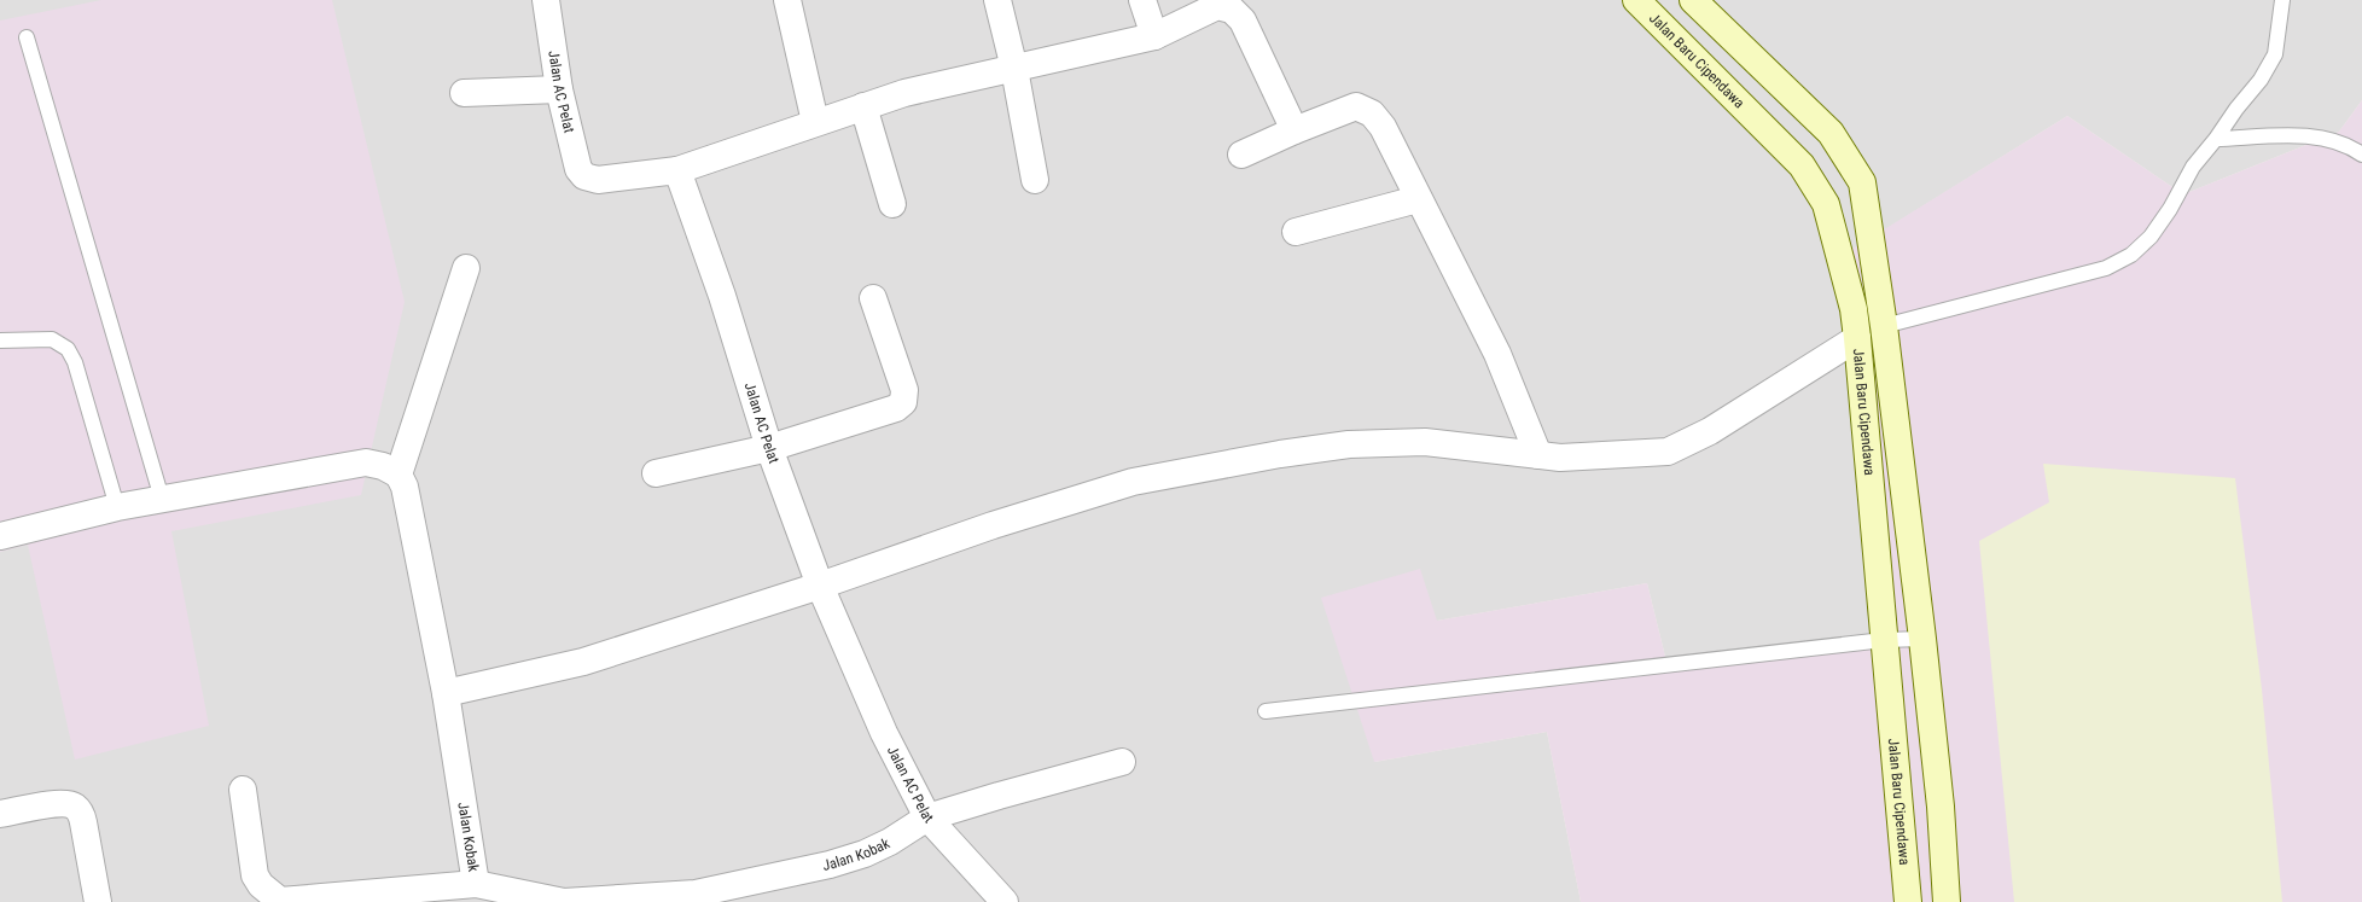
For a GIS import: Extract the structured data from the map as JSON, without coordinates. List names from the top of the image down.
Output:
{
  "streets": {
    "main road": ["Jalan Baru Cipendawa"],
    "street": ["Jalan AC Pelat", "Jalan Kobak"]
  },
  "crossings": [
    ["Jalan AC Pelat", "Jalan Kobak"]
  ]
}
